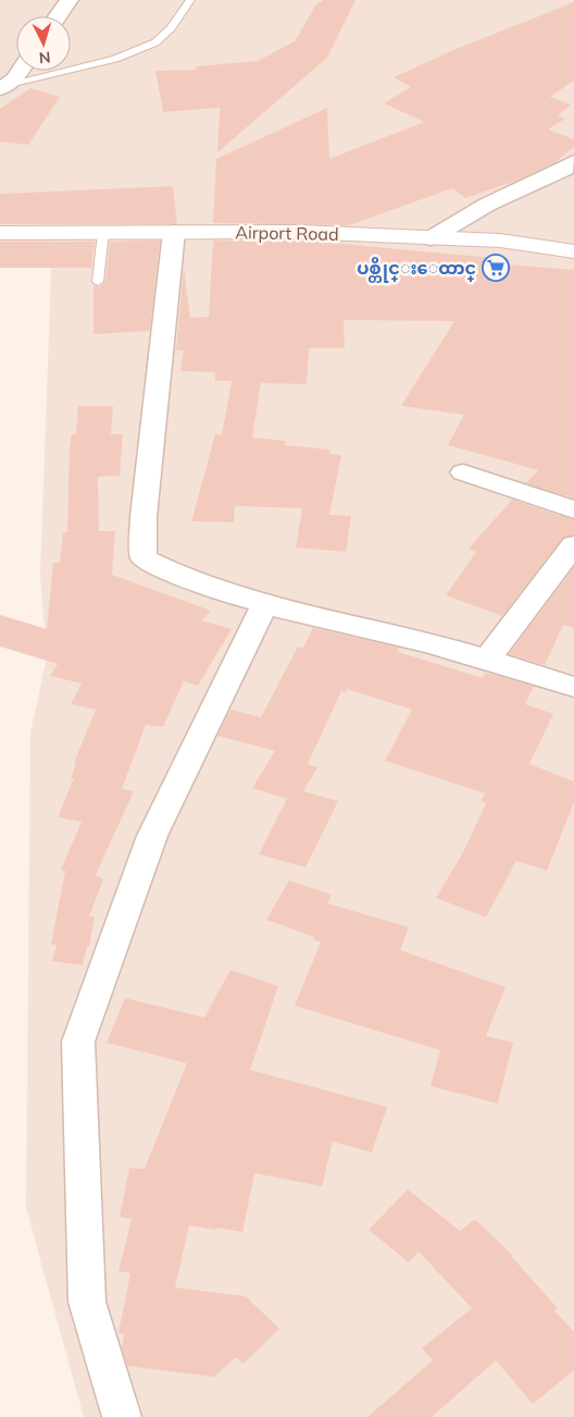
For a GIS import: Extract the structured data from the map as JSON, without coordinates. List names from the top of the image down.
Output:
{
  "streets": {
    "main road": ["Airport Road"]
  },
  "places": {
    "supermarket": ["ပစ္တိုင္းေထာင္"]
  },
  "north": "bottom"
}
